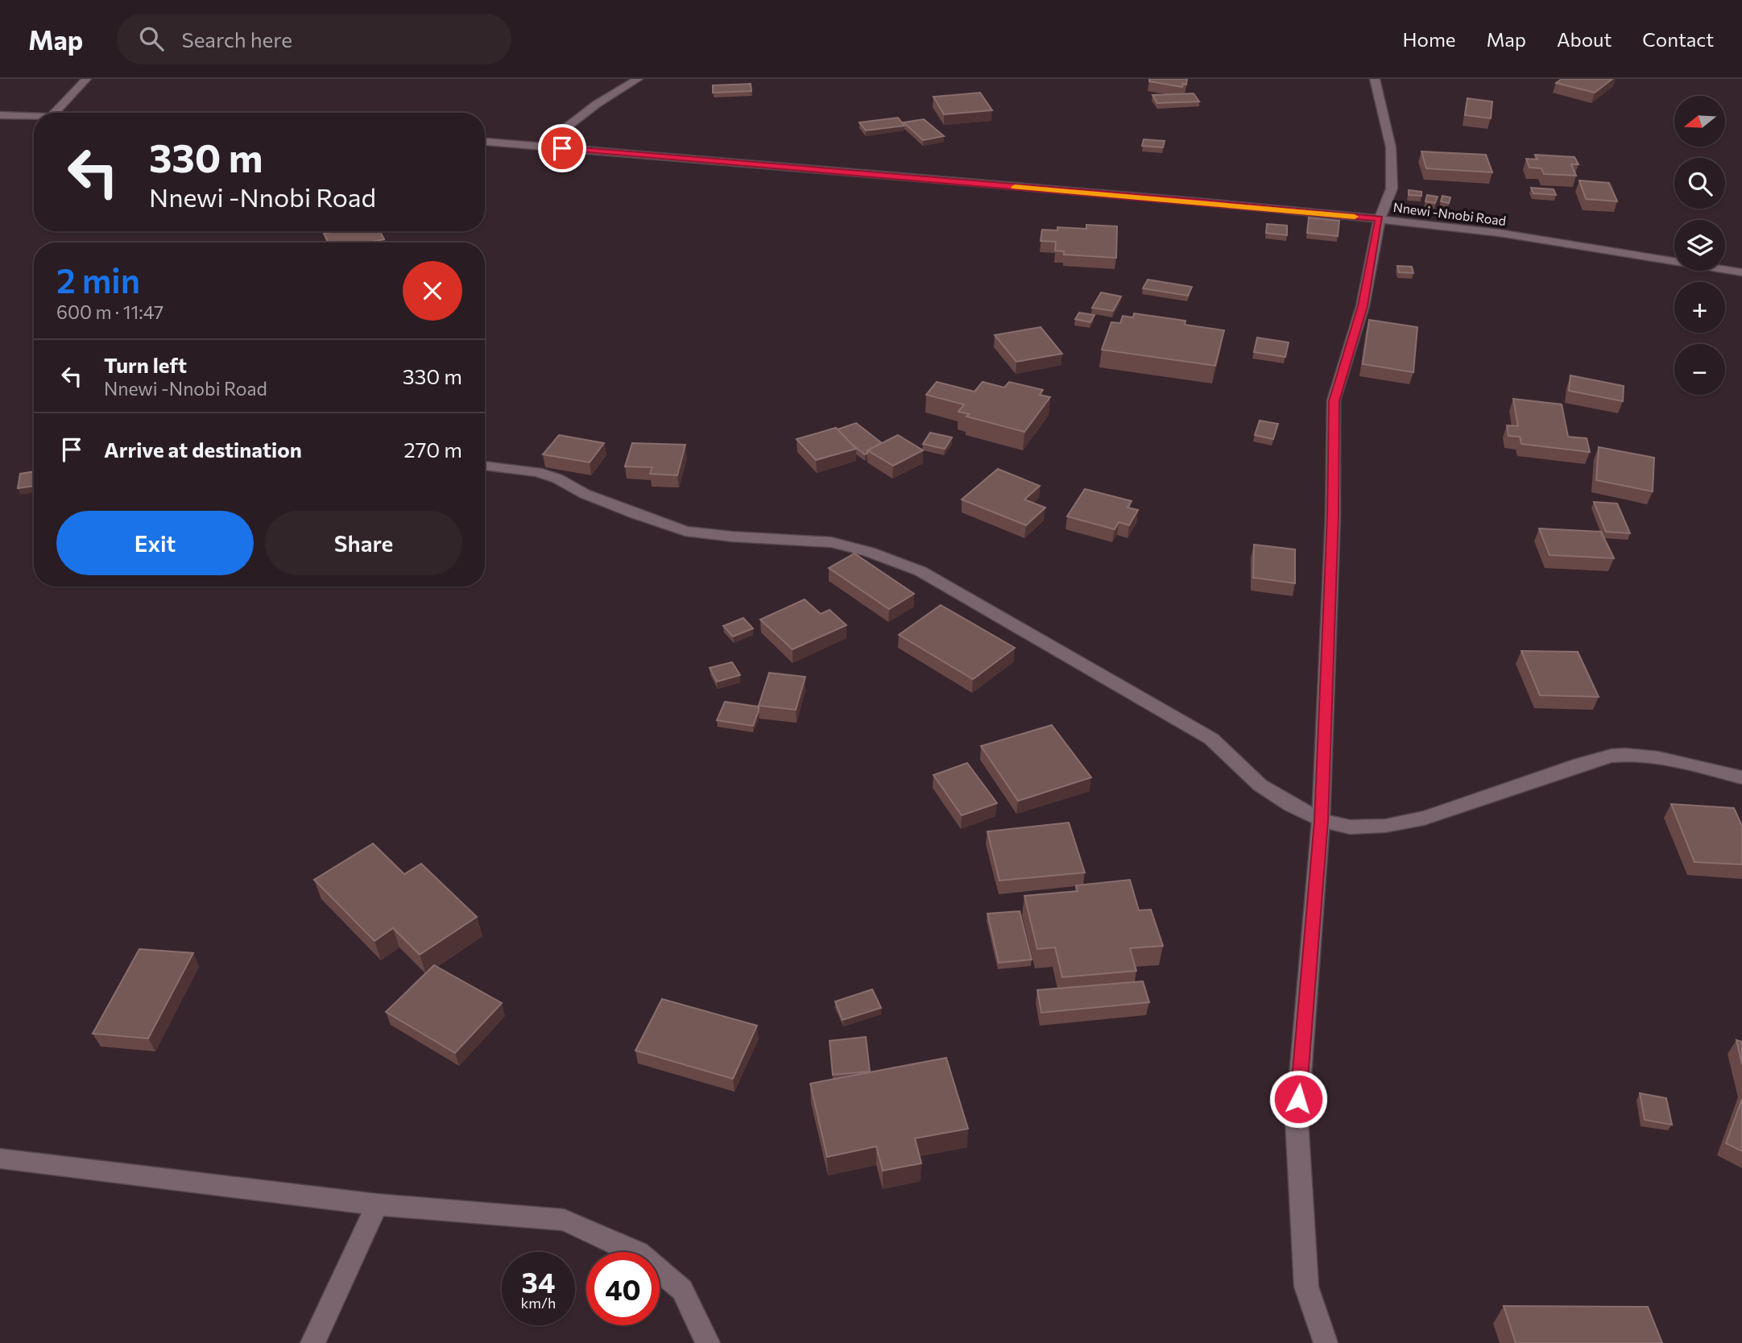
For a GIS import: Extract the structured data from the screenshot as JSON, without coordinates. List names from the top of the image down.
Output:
{
  "streets": {
    "street": ["Nnewi -Nnobi Road"]
  },
  "north": "left",
  "page": {
    "header": "Map",
    "search": "Search here",
    "nav": [
      "Home",
      "Map",
      "About",
      "Contact"
    ],
    "map_buttons": ["+", "−"],
    "turn": ["330 m", "Nnewi -Nnobi Road"],
    "heading": ["2 min", "600 m · 11:47"],
    "list": [
      {
        "name": "Turn left",
        "note": "Nnewi -Nnobi Road",
        "value": "330 m"
      },
      {
        "name": "Arrive at destination",
        "value": "270 m"
      }
    ],
    "buttons": ["Exit", "Share"],
    "speed": "34 km/h",
    "limit": "40"
  }
}
